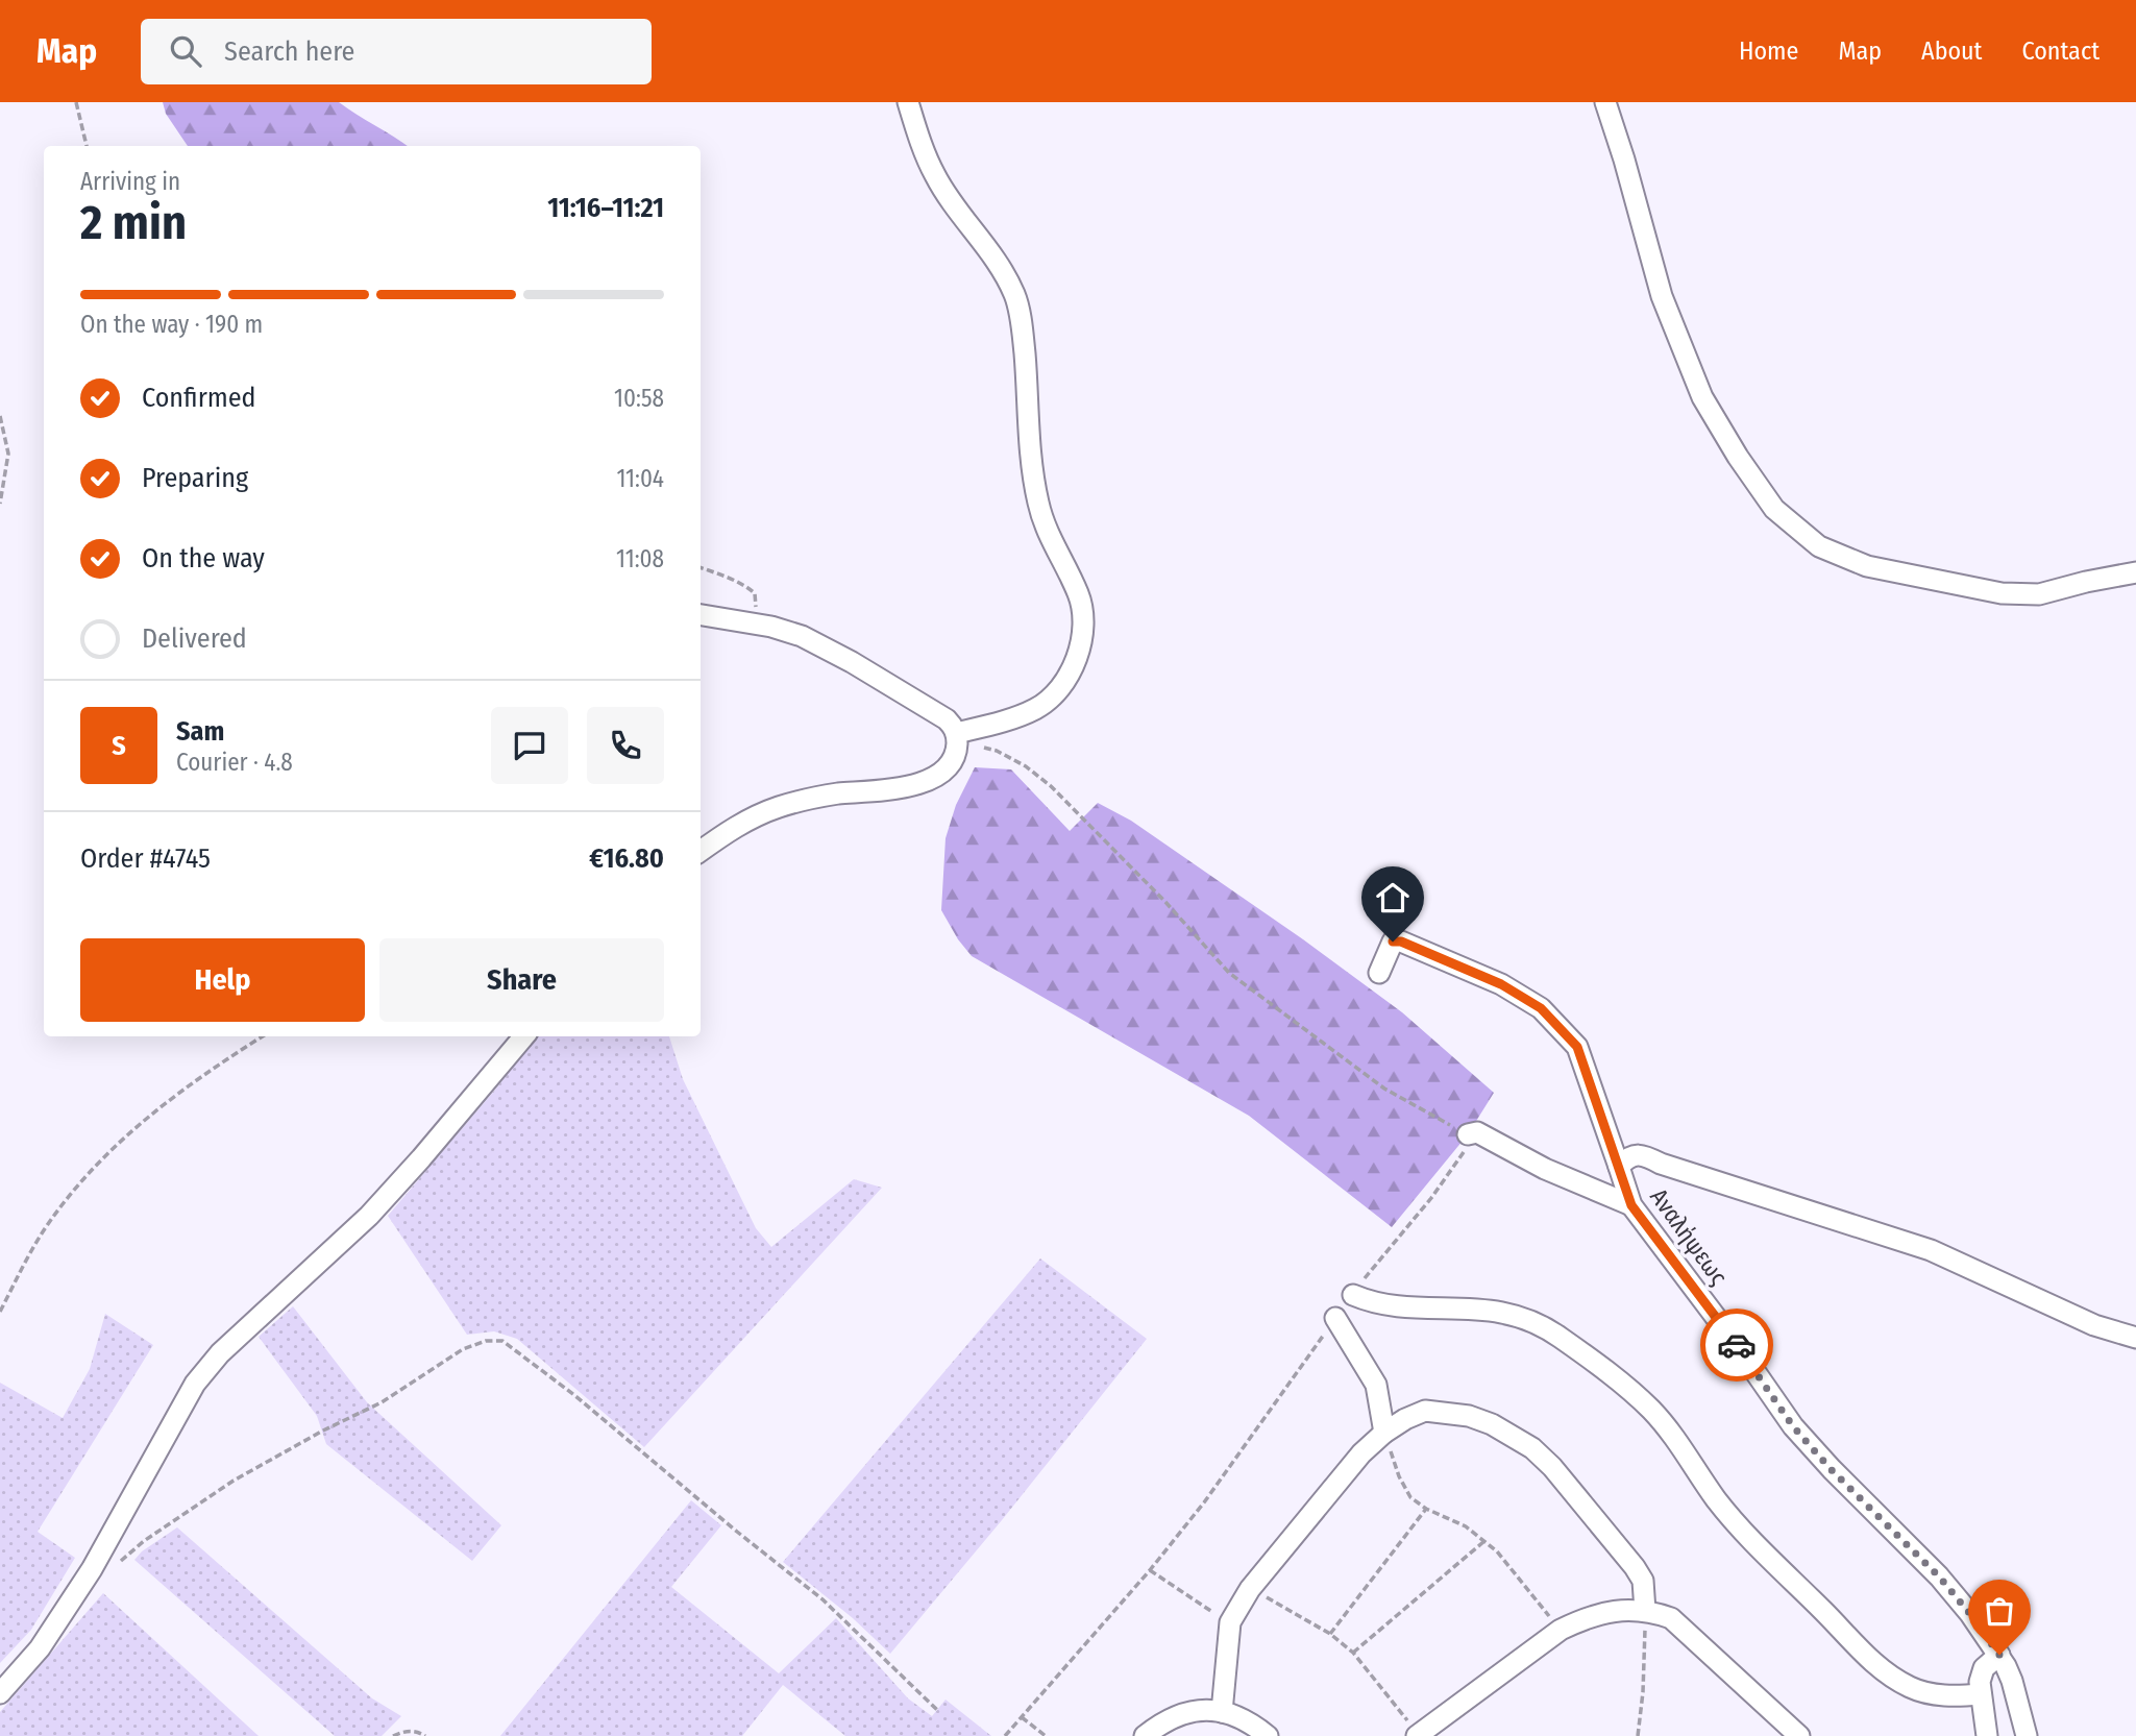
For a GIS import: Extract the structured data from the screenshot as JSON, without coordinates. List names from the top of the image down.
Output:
{
  "streets": {
    "street": ["Αναλήψεως"]
  },
  "page": {
    "header": "Map",
    "search": "Search here",
    "nav": [
      "Home",
      "Map",
      "About",
      "Contact"
    ],
    "heading": ["2 min", "Arriving in", "11:16–11:21"],
    "panel": [
      "Sam",
      "Courier · 4.8",
      "Order #4745",
      "€16.80"
    ],
    "bar": "On the way · 190 m",
    "list": [
      ["Confirmed", "10:58"],
      ["Preparing", "11:04"],
      ["On the way", "11:08"],
      "Delivered"
    ],
    "round": "S",
    "buttons": ["Help", "Share"]
  }
}
